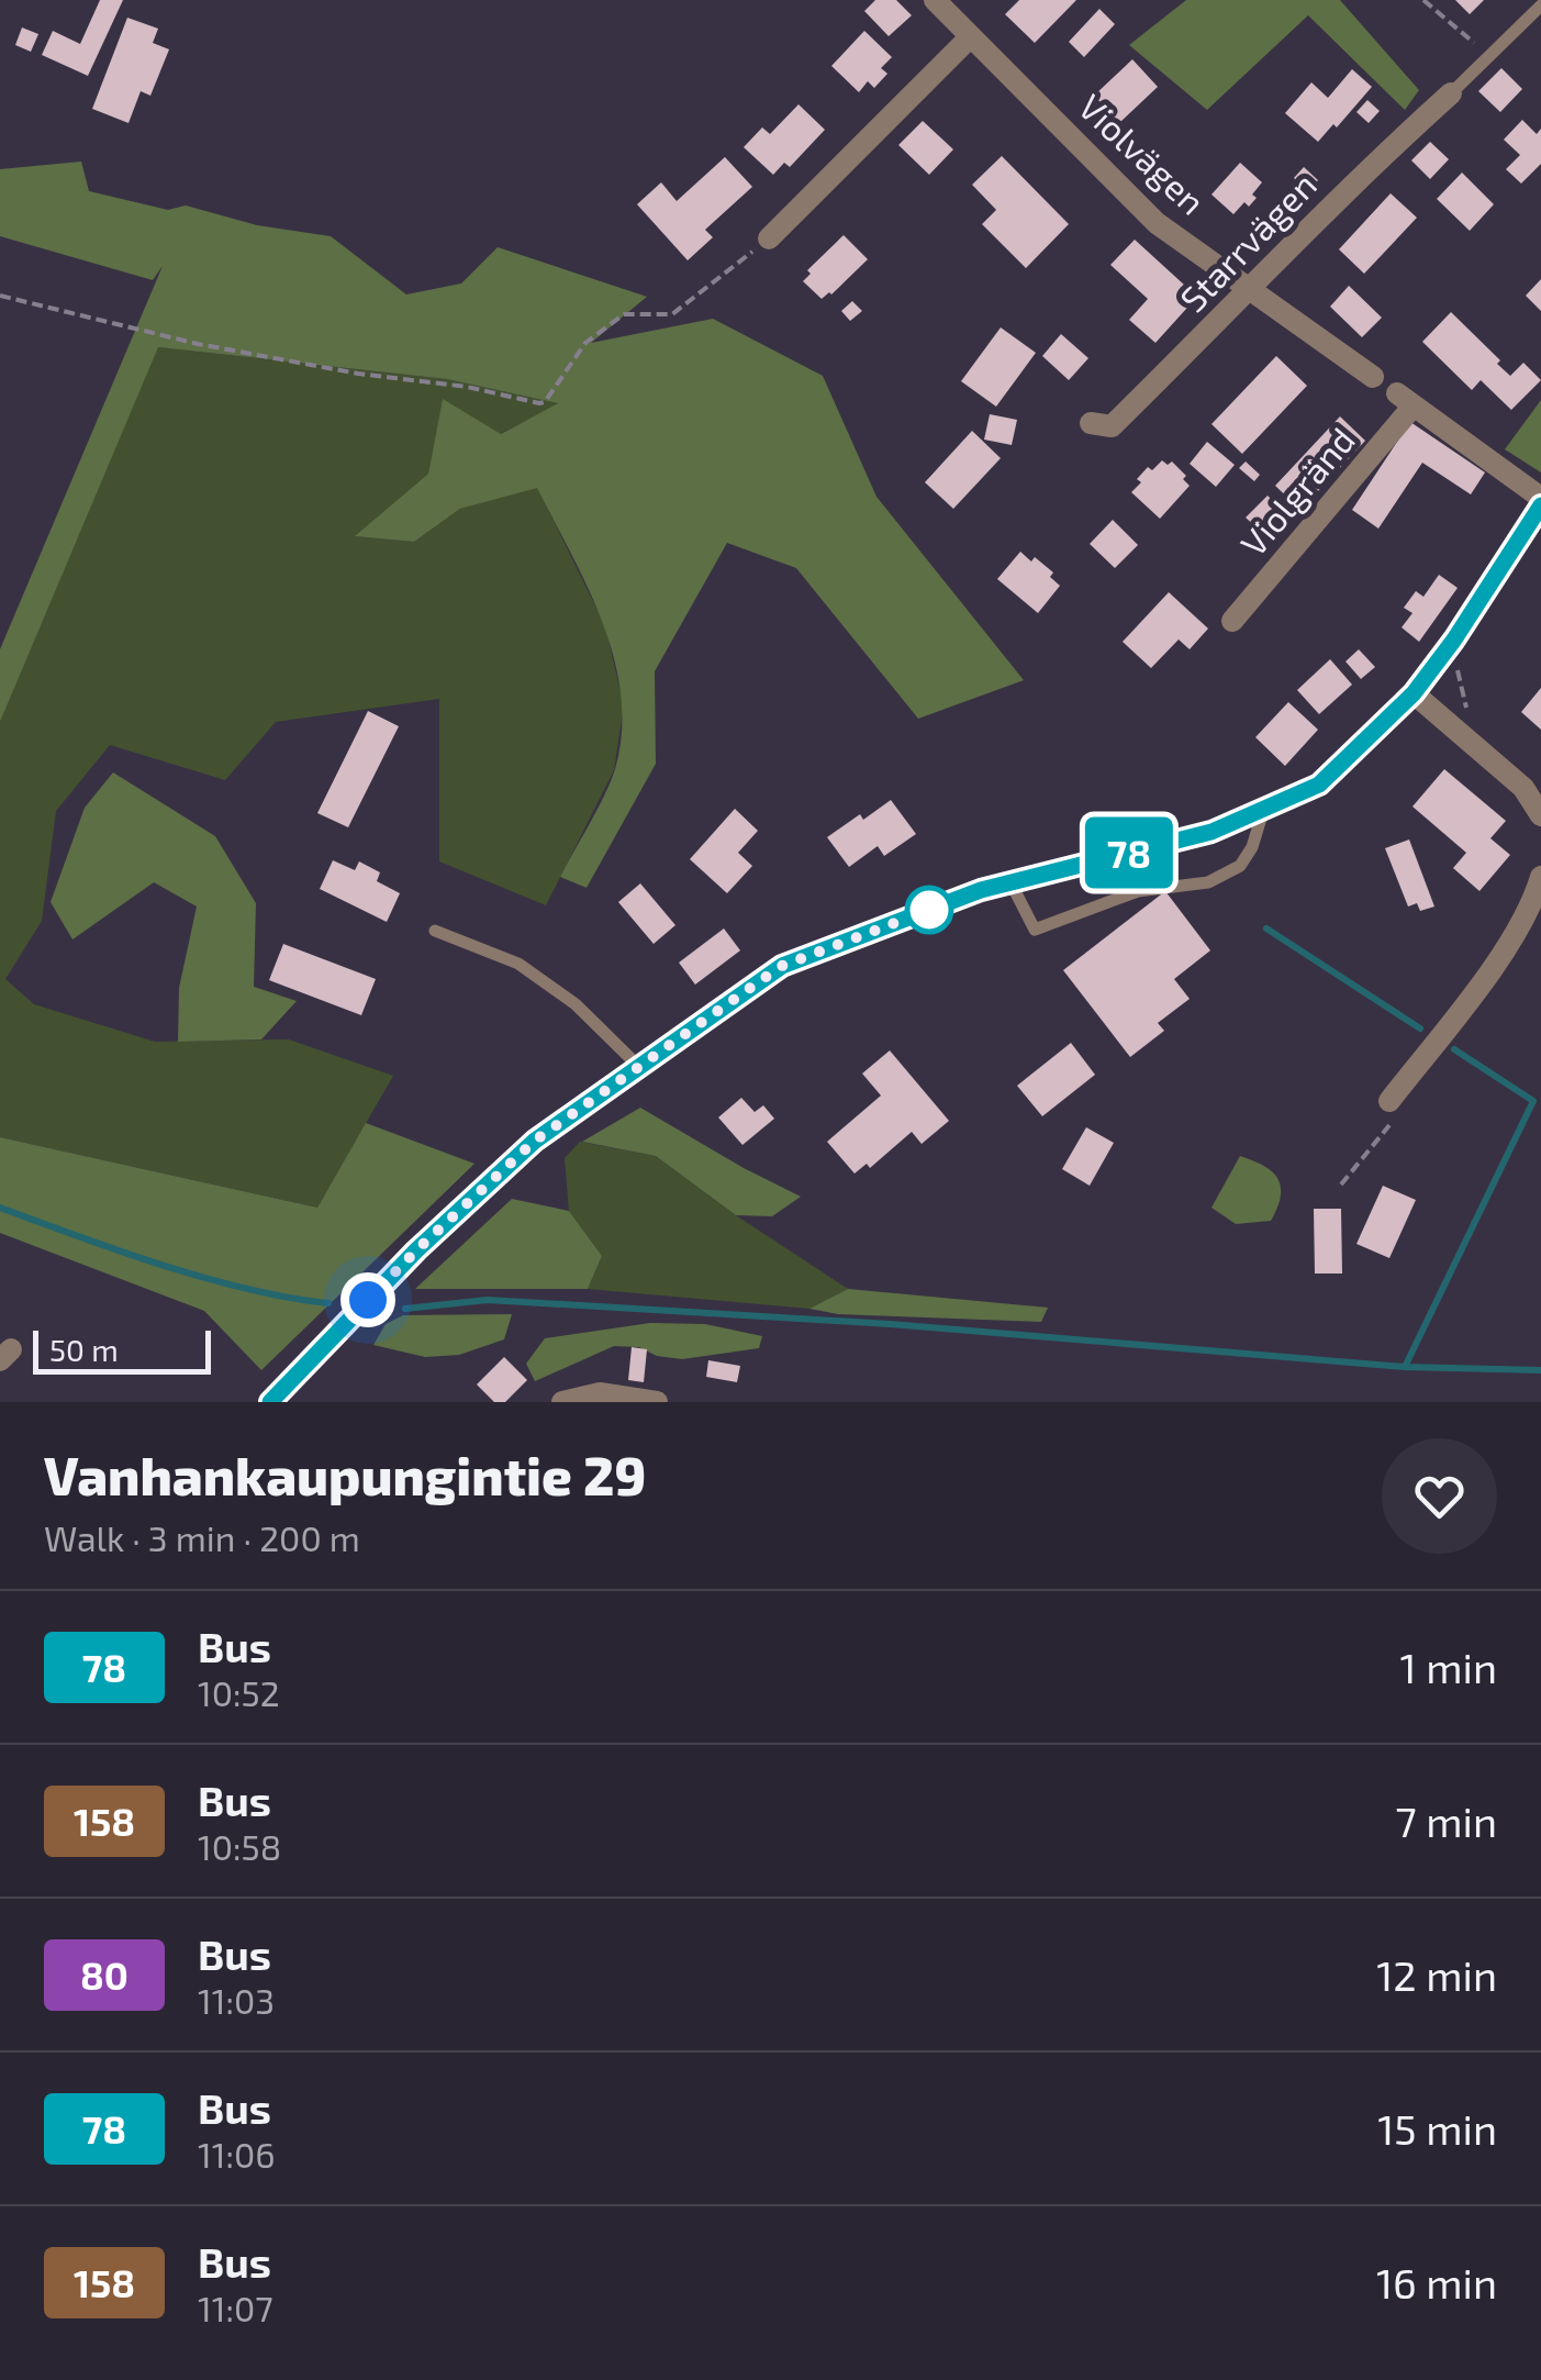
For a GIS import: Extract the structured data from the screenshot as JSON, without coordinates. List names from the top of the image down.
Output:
{
  "streets": {
    "street": ["Violvägen", "Starrvägen", "Violgränd"]
  },
  "crossings": [
    ["Violvägen", "Starrvägen"]
  ],
  "lines": ["bus line 78"],
  "scale_bar": "50 m",
  "page": {
    "on_map": "78",
    "scale": "50 m",
    "heading": ["Vanhankaupungintie 29", "Walk · 3 min · 200 m"],
    "list": [
      {
        "mark": "78",
        "name": "Bus",
        "note": "10:52",
        "value": "1 min"
      },
      {
        "mark": "158",
        "name": "Bus",
        "note": "10:58",
        "value": "7 min"
      },
      {
        "mark": "80",
        "name": "Bus",
        "note": "11:03",
        "value": "12 min"
      },
      {
        "mark": "78",
        "name": "Bus",
        "note": "11:06",
        "value": "15 min"
      },
      {
        "mark": "158",
        "name": "Bus",
        "note": "11:07",
        "value": "16 min"
      }
    ]
  }
}
